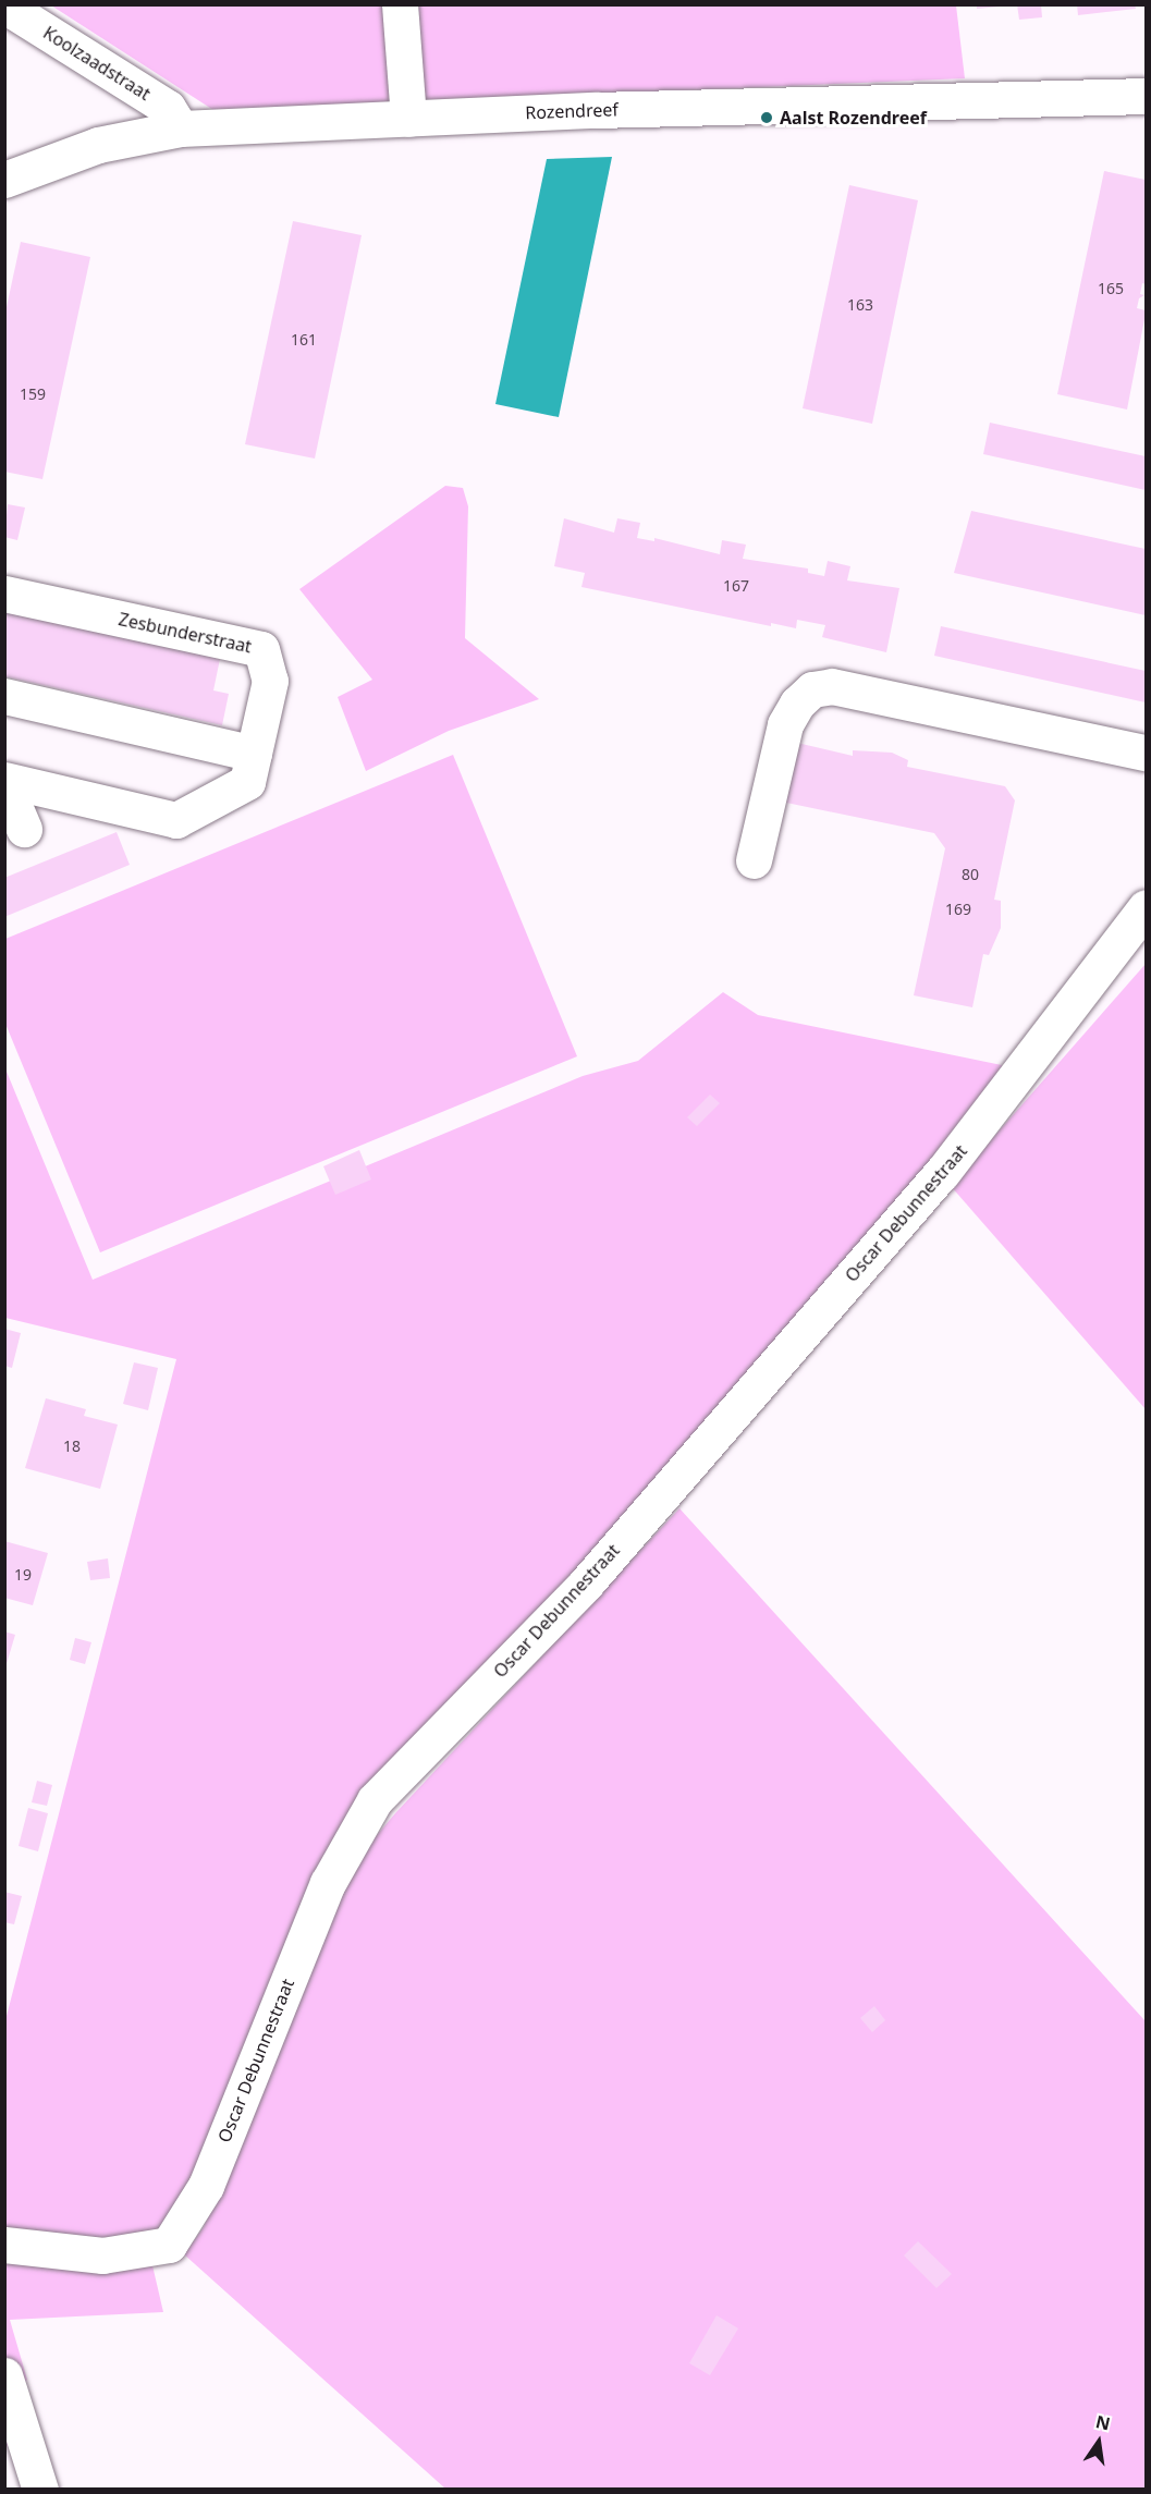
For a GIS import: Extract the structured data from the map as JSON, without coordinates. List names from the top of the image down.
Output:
{
  "streets": {
    "street": [
      "Koolzaadstraat",
      "Rozendreef",
      "Zesbunderstraat",
      "Oscar Debunnestraat"
    ]
  },
  "crossings": [
    ["Koolzaadstraat", "Rozendreef"]
  ],
  "places": ["Aalst Rozendreef"],
  "house_numbers": [
    "165",
    "163",
    "161",
    "159",
    "167",
    "80",
    "169",
    "18",
    "19"
  ],
  "north": "top"
}
